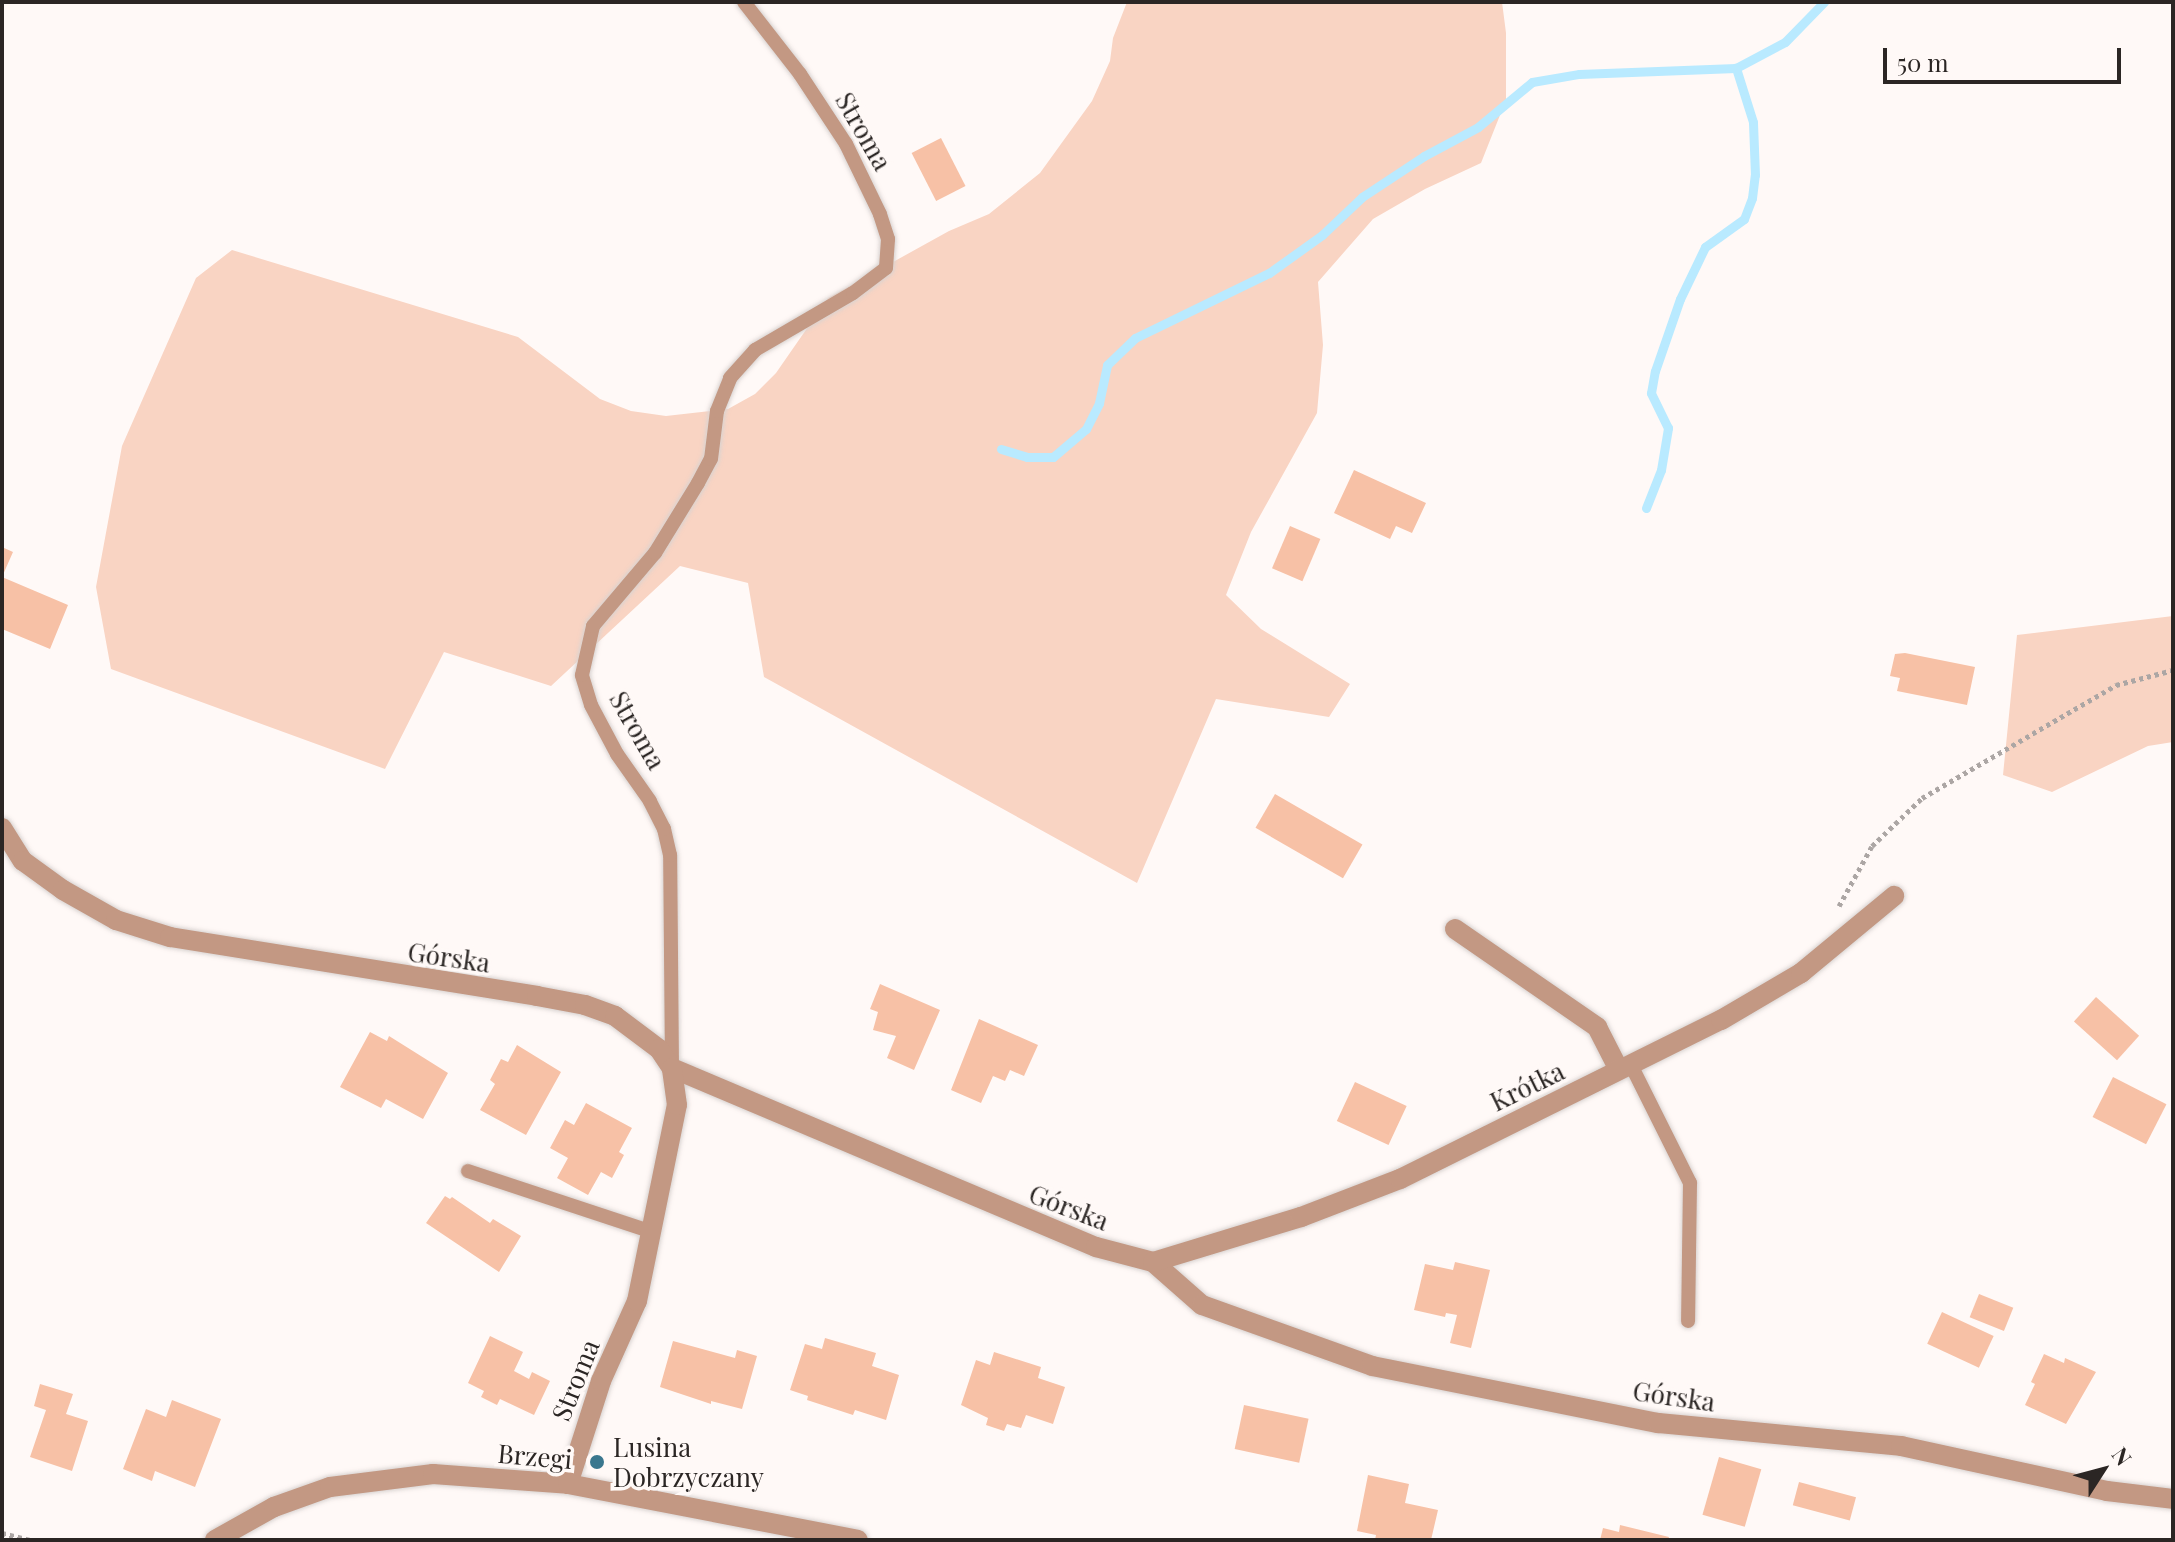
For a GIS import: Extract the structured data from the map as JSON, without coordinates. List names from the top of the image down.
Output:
{
  "streets": {
    "street": [
      "Stroma",
      "Górska",
      "Krótka",
      "Brzegi"
    ]
  },
  "crossings": [
    ["Stroma", "Górska"],
    ["Stroma", "Brzegi"],
    ["Górska", "Krótka"]
  ],
  "places": ["Lusina Dobrzyczany"],
  "scale_bar": "50 m",
  "north": "top right"
}
